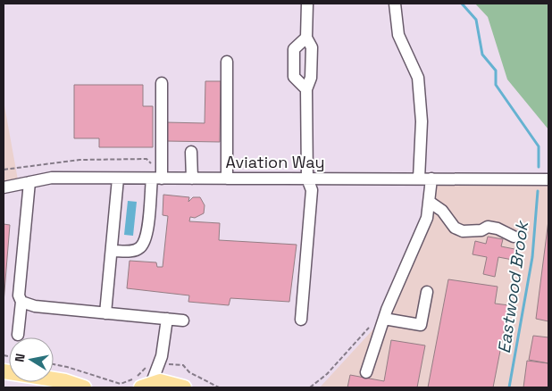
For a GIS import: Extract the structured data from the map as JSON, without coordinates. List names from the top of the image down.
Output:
{
  "streets": {
    "street": ["Aviation Way"]
  },
  "water": ["Eastwood Brook"],
  "north": "left"
}
